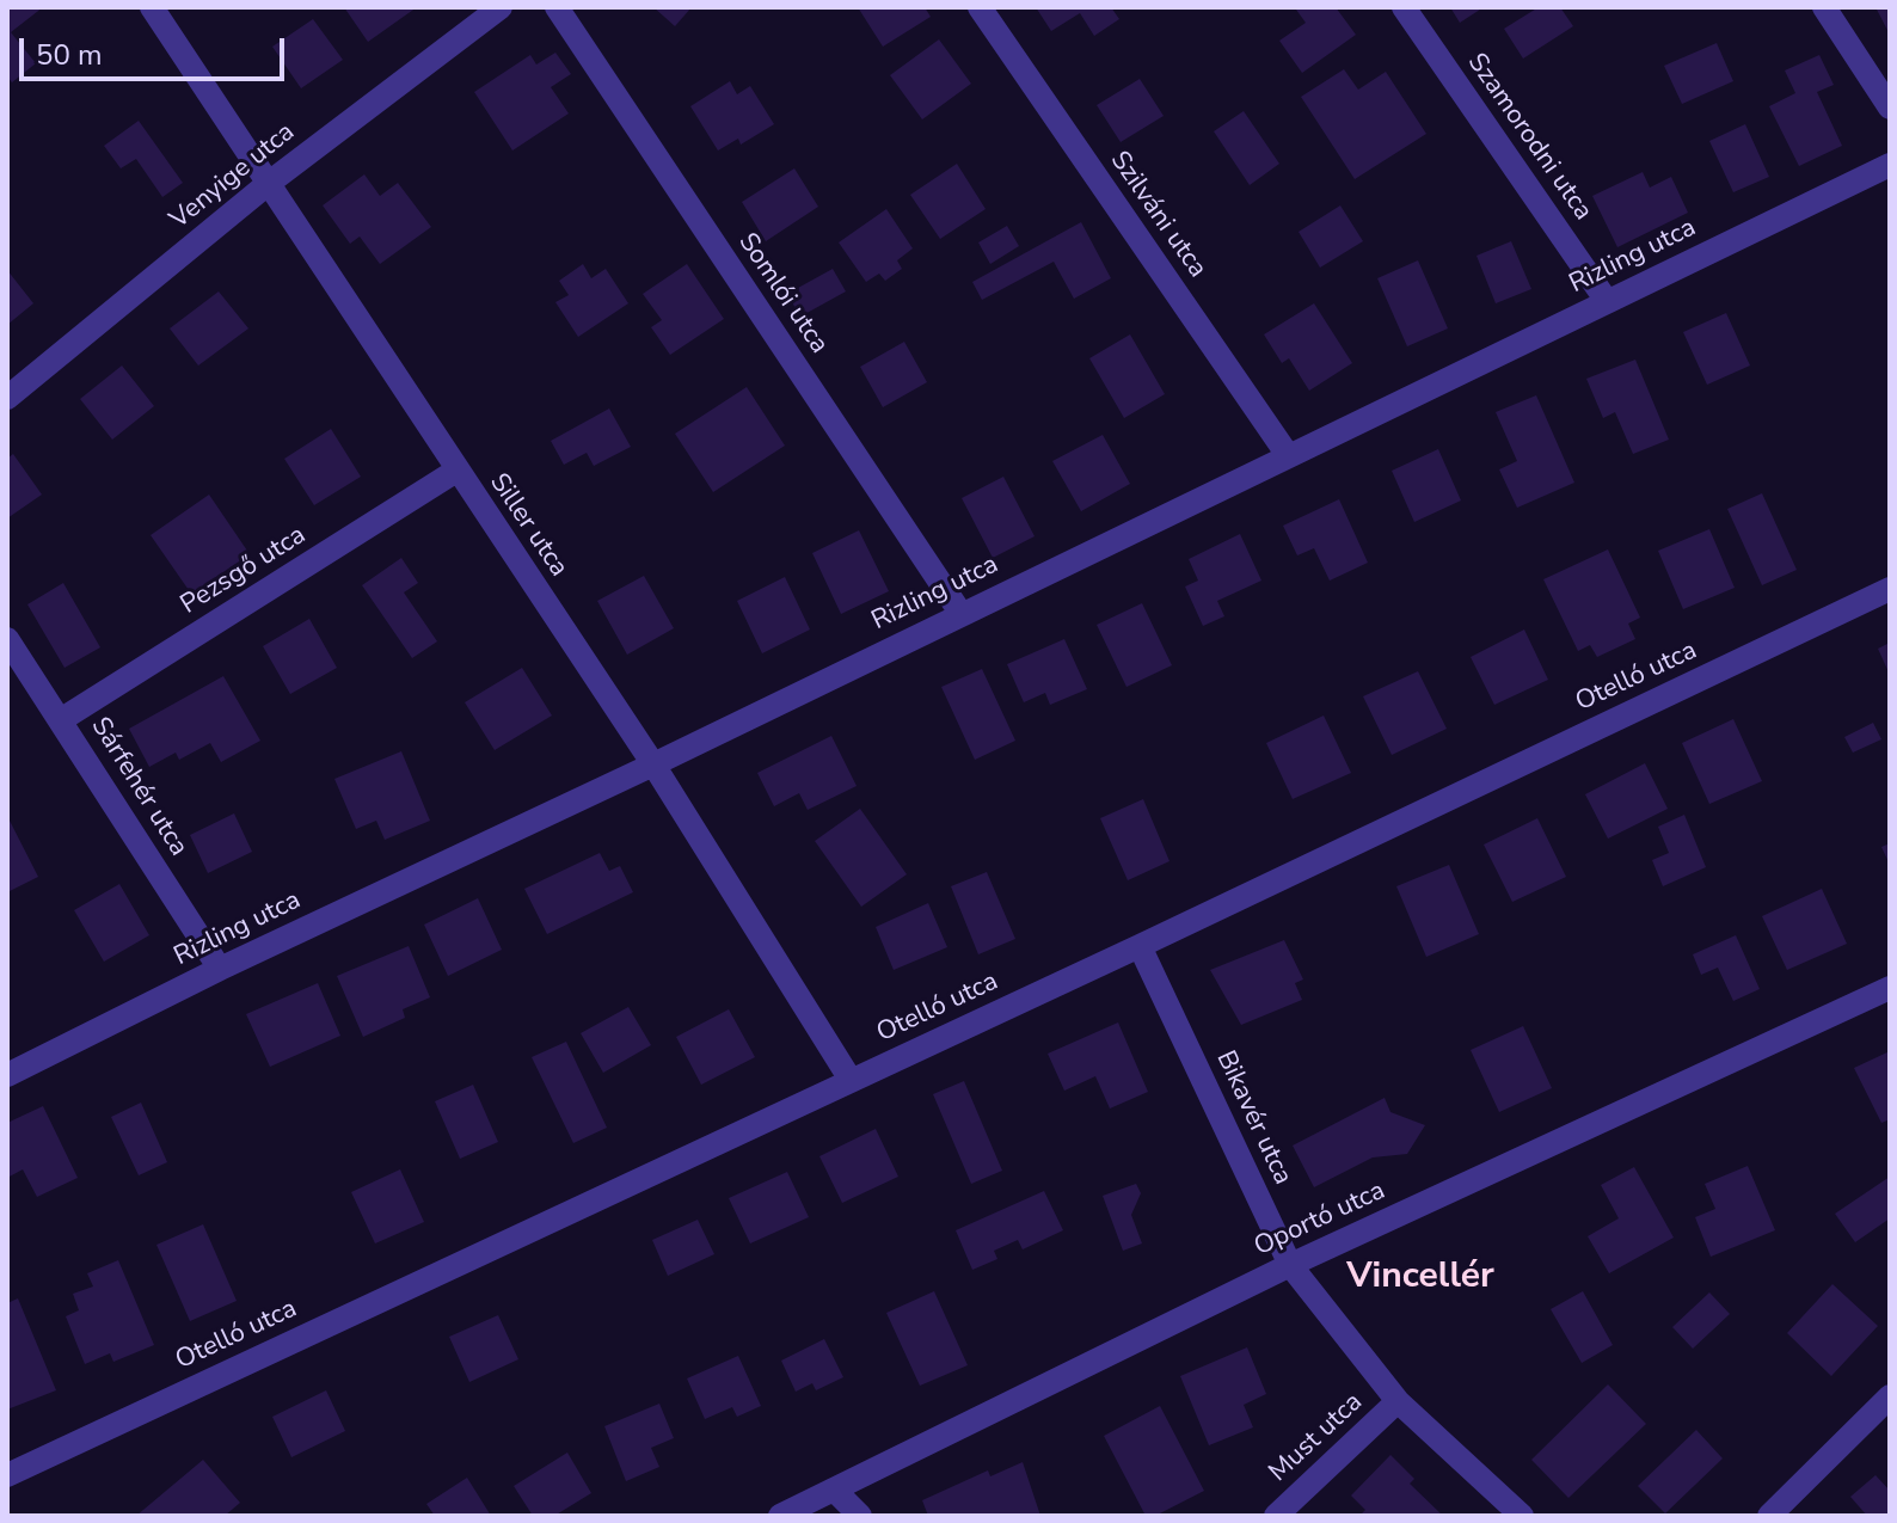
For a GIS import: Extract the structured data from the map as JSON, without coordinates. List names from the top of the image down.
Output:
{
  "streets": {
    "street": [
      "Szamorodni utca",
      "Venyige utca",
      "Szilváni utca",
      "Rizling utca",
      "Somlói utca",
      "Siller utca",
      "Pezsgő utca",
      "Otelló utca",
      "Sárfehér utca",
      "Bikavér utca",
      "Oportó utca",
      "Must utca"
    ]
  },
  "crossings": [
    ["Szamorodni utca", "Rizling utca"],
    ["Venyige utca", "Siller utca"],
    ["Szilváni utca", "Rizling utca"],
    ["Rizling utca", "Somlói utca"],
    ["Rizling utca", "Siller utca"],
    ["Rizling utca", "Sárfehér utca"],
    ["Siller utca", "Pezsgő utca"],
    ["Siller utca", "Otelló utca"],
    ["Pezsgő utca", "Sárfehér utca"],
    ["Otelló utca", "Bikavér utca"],
    ["Bikavér utca", "Oportó utca"],
    ["Bikavér utca", "Must utca"]
  ],
  "districts": ["Vincellér"],
  "scale_bar": "50 m"
}
